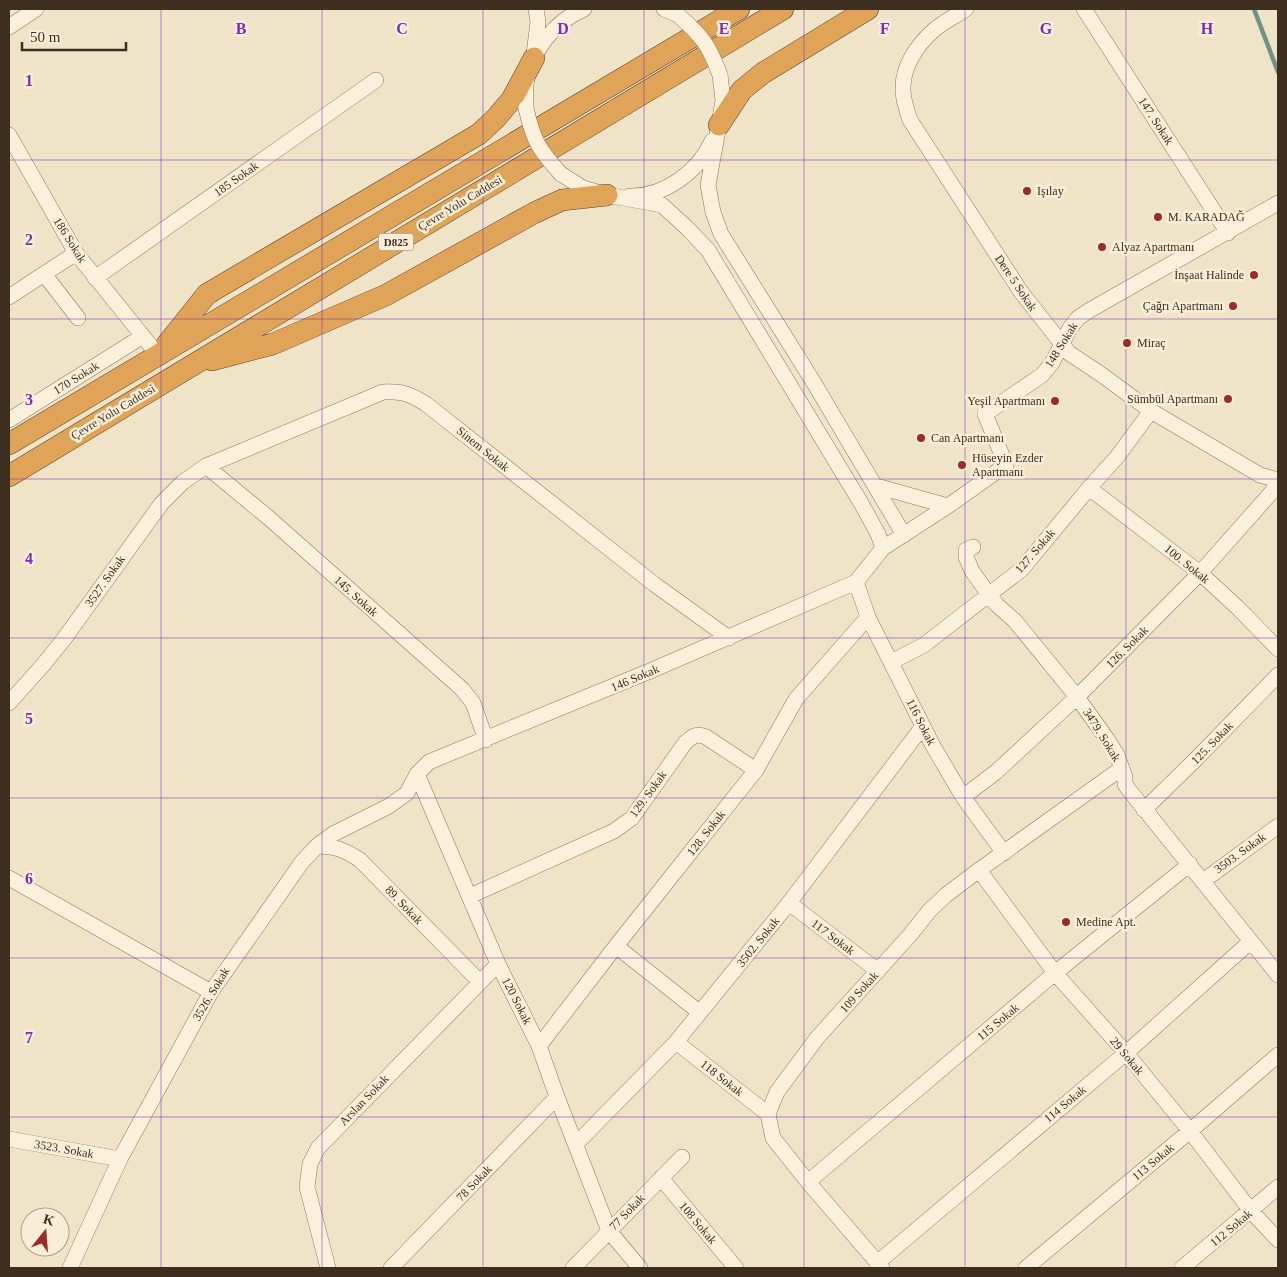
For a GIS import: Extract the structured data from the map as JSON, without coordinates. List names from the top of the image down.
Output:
{
  "streets": {
    "highway": ["Çevre Yolu Caddesi", "D825"],
    "street": [
      "147. Sokak",
      "185 Sokak",
      "186 Sokak",
      "Dere 5 Sokak",
      "148 Sokak",
      "170 Sokak",
      "Sinem Sokak",
      "127. Sokak",
      "100. Sokak",
      "3527. Sokak",
      "145. Sokak",
      "126. Sokak",
      "146 Sokak",
      "116 Sokak",
      "3479. Sokak",
      "125. Sokak",
      "129. Sokak",
      "128. Sokak",
      "3503. Sokak",
      "89. Sokak",
      "117 Sokak",
      "3502. Sokak",
      "109 Sokak",
      "3526. Sokak",
      "120 Sokak",
      "115 Sokak",
      "29 Sokak",
      "118 Sokak",
      "Arslan Sokak",
      "114 Sokak",
      "3523. Sokak",
      "113 Sokak",
      "78 Sokak",
      "77 Sokak",
      "108 Sokak",
      "112 Sokak"
    ]
  },
  "crossings": [
    ["147. Sokak", "148 Sokak"],
    ["185 Sokak", "186 Sokak"],
    ["Çevre Yolu Caddesi", "186 Sokak"],
    ["186 Sokak", "170 Sokak"],
    ["Dere 5 Sokak", "148 Sokak"],
    ["Dere 5 Sokak", "127. Sokak"],
    ["148 Sokak", "146 Sokak"],
    ["148 Sokak", "116 Sokak"],
    ["Sinem Sokak", "3527. Sokak"],
    ["Sinem Sokak", "145. Sokak"],
    ["Sinem Sokak", "146 Sokak"],
    ["127. Sokak", "100. Sokak"],
    ["127. Sokak", "116 Sokak"],
    ["127. Sokak", "3479. Sokak"],
    ["100. Sokak", "126. Sokak"],
    ["3527. Sokak", "145. Sokak"],
    ["145. Sokak", "146 Sokak"],
    ["126. Sokak", "116 Sokak"],
    ["126. Sokak", "3479. Sokak"],
    ["146 Sokak", "116 Sokak"],
    ["146 Sokak", "3526. Sokak"],
    ["146 Sokak", "120 Sokak"],
    ["116 Sokak", "128. Sokak"],
    ["116 Sokak", "3502. Sokak"],
    ["116 Sokak", "109 Sokak"],
    ["3479. Sokak", "125. Sokak"],
    ["3479. Sokak", "3503. Sokak"],
    ["3479. Sokak", "109 Sokak"],
    ["3479. Sokak", "115 Sokak"],
    ["3479. Sokak", "114 Sokak"],
    ["129. Sokak", "128. Sokak"],
    ["129. Sokak", "120 Sokak"],
    ["128. Sokak", "120 Sokak"],
    ["89. Sokak", "3526. Sokak"],
    ["89. Sokak", "Arslan Sokak"],
    ["117 Sokak", "3502. Sokak"],
    ["117 Sokak", "109 Sokak"],
    ["3502. Sokak", "120 Sokak"],
    ["3502. Sokak", "118 Sokak"],
    ["109 Sokak", "29 Sokak"],
    ["109 Sokak", "118 Sokak"],
    ["3526. Sokak", "120 Sokak"],
    ["3526. Sokak", "3523. Sokak"],
    ["120 Sokak", "Arslan Sokak"],
    ["120 Sokak", "78 Sokak"],
    ["120 Sokak", "77 Sokak"],
    ["115 Sokak", "29 Sokak"],
    ["29 Sokak", "114 Sokak"],
    ["29 Sokak", "113 Sokak"],
    ["29 Sokak", "112 Sokak"],
    ["77 Sokak", "108 Sokak"]
  ],
  "places": [
    "Işılay",
    "M. KARADAĞ",
    "Alyaz Apartmanı",
    "İnşaat Halinde",
    "Çağrı Apartmanı",
    "Miraç",
    "Sümbül Apartmanı",
    "Yeşil Apartmanı",
    "Can Apartmanı",
    "Hüseyin Ezder Apartmanı",
    "Medine Apt."
  ],
  "scale_bar": "50 m",
  "north": "top",
  "grid": {
    "columns": [
      "B",
      "C",
      "D",
      "E",
      "F",
      "G",
      "H"
    ],
    "rows": [
      "1",
      "2",
      "3",
      "4",
      "5",
      "6",
      "7"
    ]
  }
}
